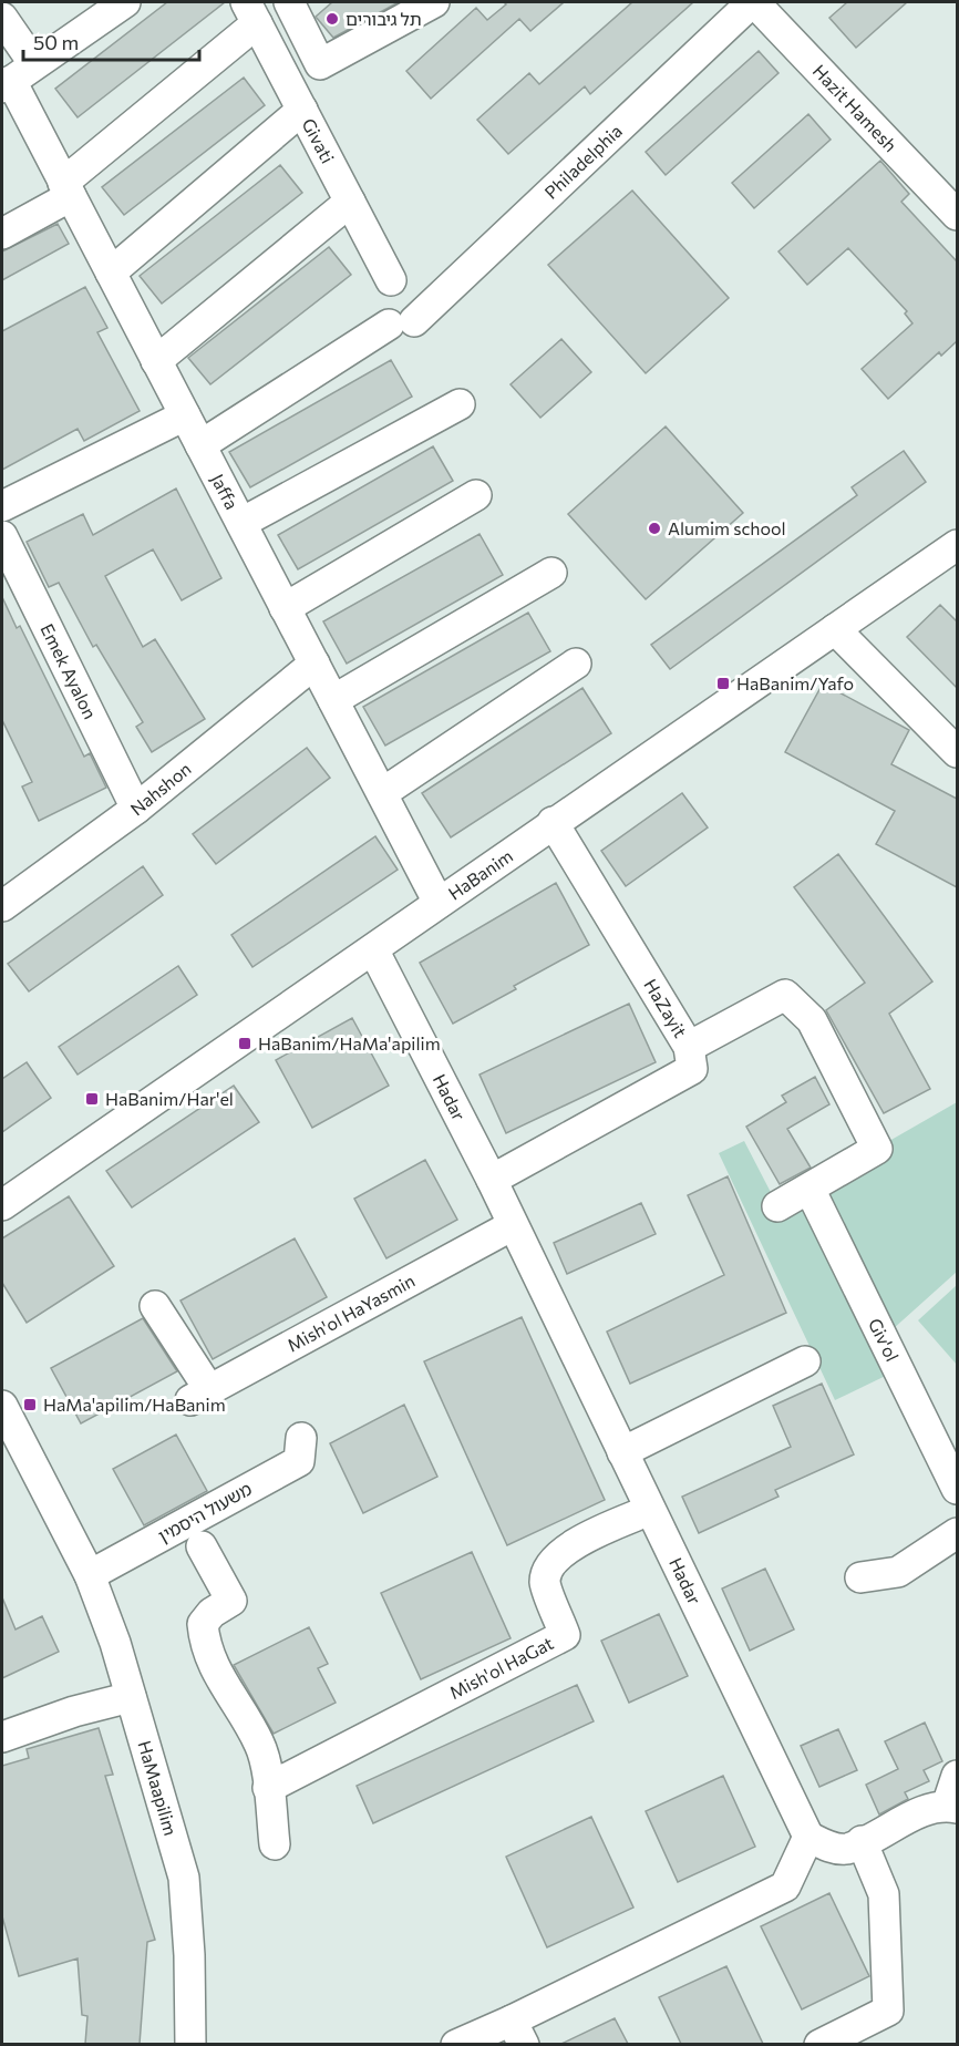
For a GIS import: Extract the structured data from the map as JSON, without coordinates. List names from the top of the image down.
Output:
{
  "streets": {
    "street": [
      "Hazit Hamesh",
      "Givati",
      "Philadelphia",
      "Jaffa",
      "Emek Ayalon",
      "Nahshon",
      "HaBanim",
      "HaZayit",
      "Hadar",
      "Mish'ol HaYasmin",
      "Giv'ol",
      "משעול היסמין",
      "Mish'ol HaGat",
      "HaMaapilim"
    ]
  },
  "crossings": [
    ["Hazit Hamesh", "Philadelphia"],
    ["Philadelphia", "Jaffa"],
    ["Jaffa", "Nahshon"],
    ["Jaffa", "HaBanim"],
    ["Emek Ayalon", "Nahshon"],
    ["HaBanim", "HaZayit"],
    ["HaBanim", "Hadar"],
    ["Hadar", "Mish'ol HaYasmin"],
    ["Hadar", "Mish'ol HaGat"],
    ["משעול היסמין", "HaMaapilim"]
  ],
  "places": {
    "other": ["תל גיבורים", "Alumim school"],
    "transit": [
      "HaBanim/Yafo",
      "HaBanim/HaMa'apilim",
      "HaBanim/Har'el",
      "HaMa'apilim/HaBanim"
    ]
  },
  "scale_bar": "50 m"
}
